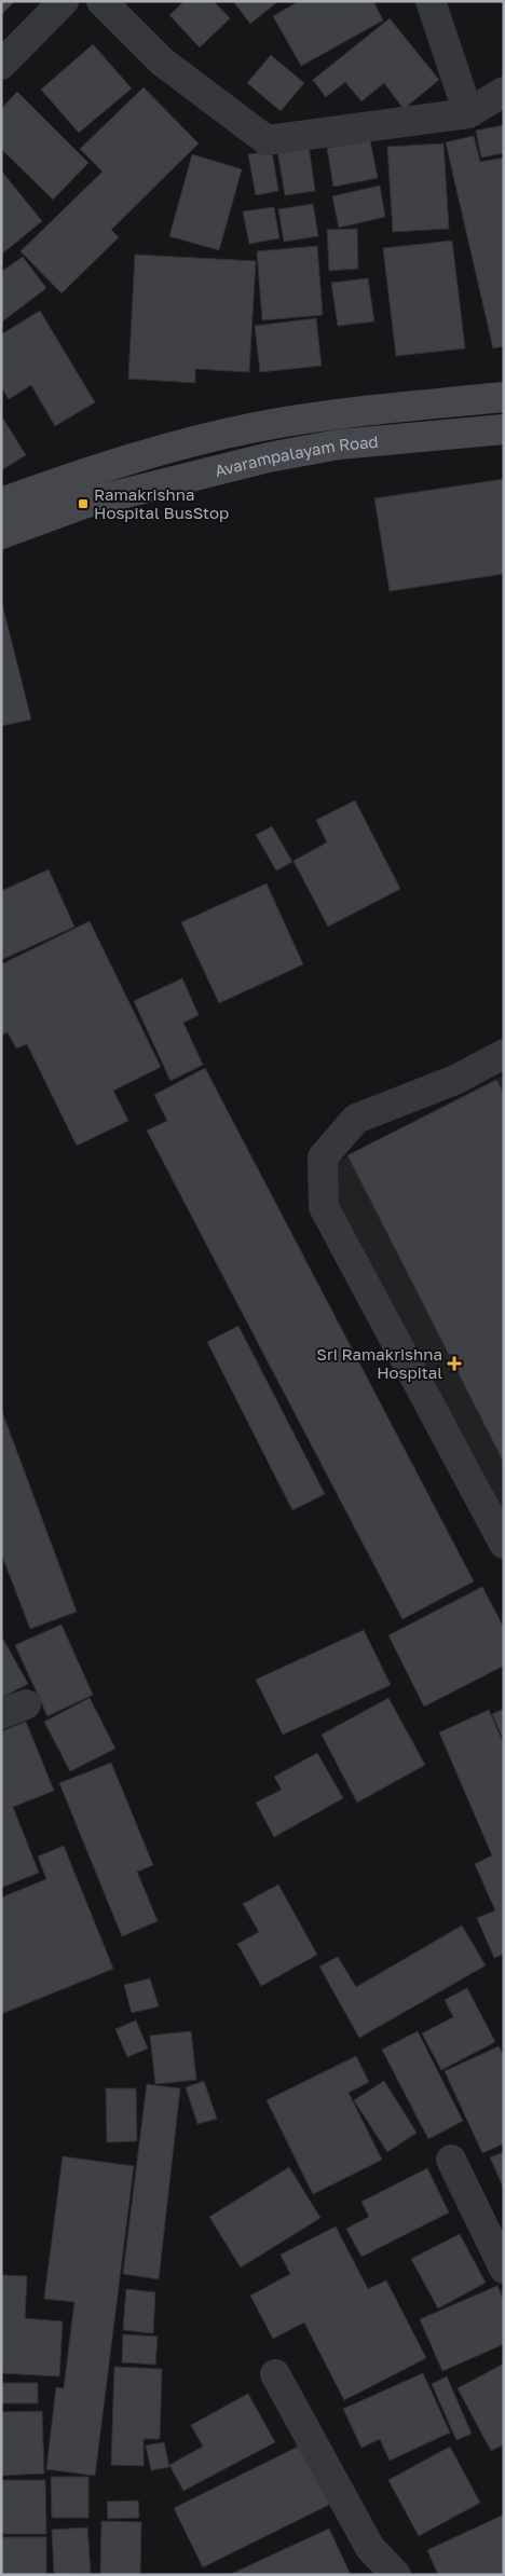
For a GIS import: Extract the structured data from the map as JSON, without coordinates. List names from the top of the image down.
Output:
{
  "streets": {
    "main road": ["Avarampalayam Road"]
  },
  "places": {
    "transit": ["Ramakrishna Hospital BusStop"],
    "health": ["Sri Ramakrishna Hospital"]
  }
}
